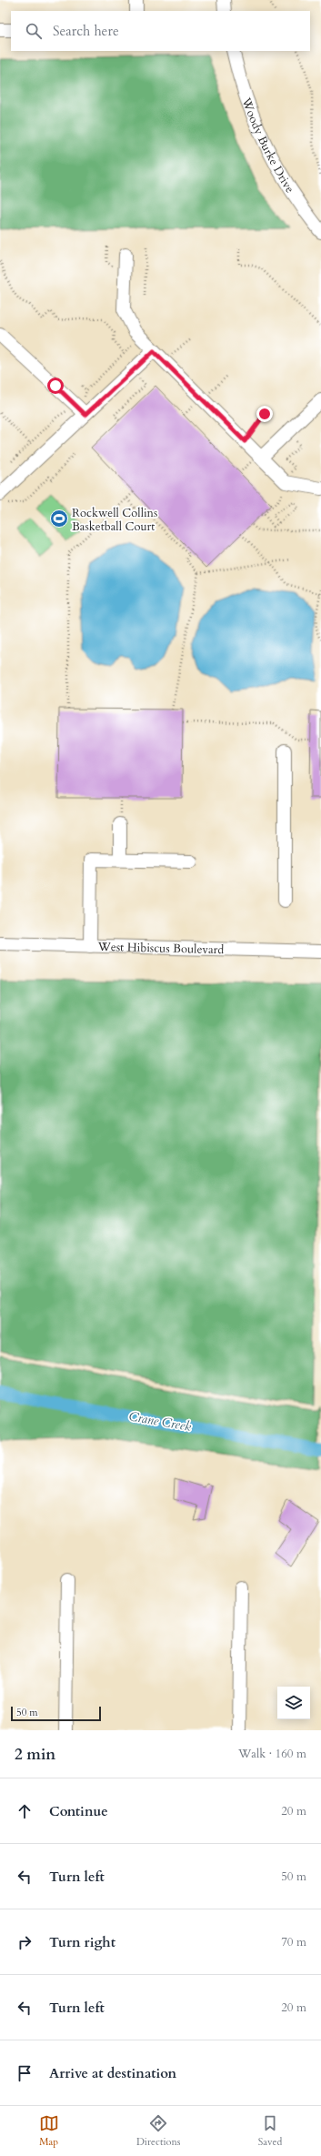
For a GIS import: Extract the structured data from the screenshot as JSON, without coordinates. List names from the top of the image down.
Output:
{
  "streets": {
    "street": ["Woody Burke Drive", "West Hibiscus Boulevard"]
  },
  "water": ["Crane Creek"],
  "places": {
    "sports": ["Rockwell Collins Basketball Court"]
  },
  "scale_bar": "50 m",
  "page": {
    "search": "Search here",
    "scale": "50 m",
    "heading": ["2 min", "Walk · 160 m"],
    "list": [
      ["Continue", "20 m"],
      ["Turn left", "50 m"],
      ["Turn right", "70 m"],
      ["Turn left", "20 m"],
      "Arrive at destination"
    ],
    "nav": ["Map", "Directions", "Saved"]
  }
}
